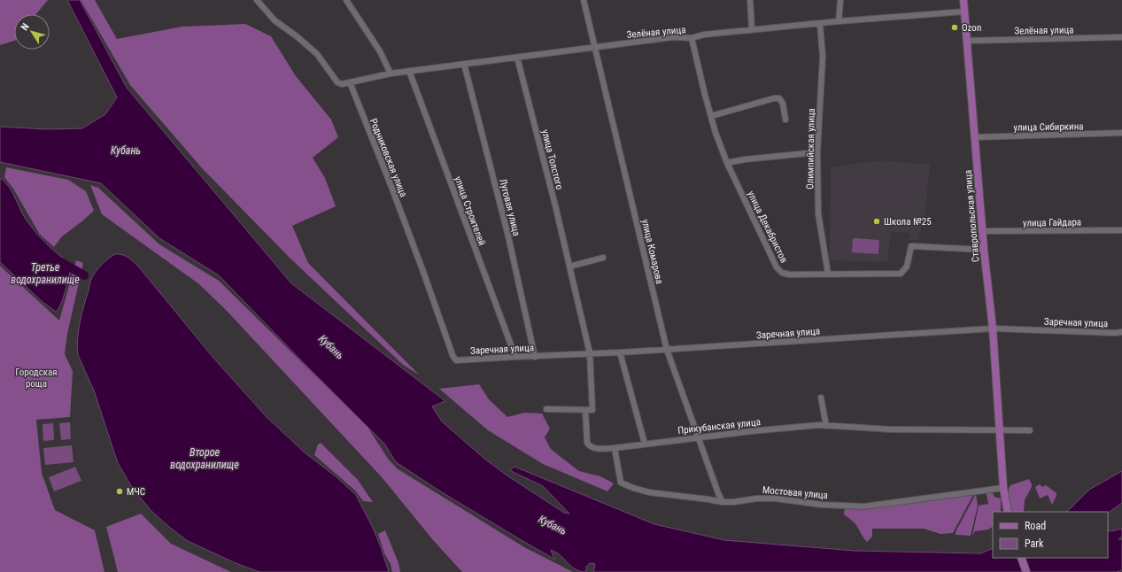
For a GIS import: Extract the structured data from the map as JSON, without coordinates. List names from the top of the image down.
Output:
{
  "streets": {
    "main road": ["Ставропольская улица"],
    "street": [
      "Зелёная улица",
      "улица Сибиркина",
      "Олимпийская улица",
      "Родниковская улица",
      "улица Толстого",
      "Луговая улица",
      "улица Строителей",
      "улица Гайдара",
      "улица Декабристов",
      "улица Комарова",
      "Заречная улица",
      "Прикубанская улица",
      "Мостовая улица"
    ]
  },
  "crossings": [
    ["Зелёная улица", "Олимпийская улица"],
    ["Зелёная улица", "Родниковская улица"],
    ["Зелёная улица", "улица Толстого"],
    ["Зелёная улица", "Луговая улица"],
    ["Зелёная улица", "улица Строителей"],
    ["Зелёная улица", "Ставропольская улица"],
    ["Зелёная улица", "улица Декабристов"],
    ["Зелёная улица", "улица Комарова"],
    ["улица Сибиркина", "Ставропольская улица"],
    ["Олимпийская улица", "улица Декабристов"],
    ["Родниковская улица", "Заречная улица"],
    ["улица Толстого", "Заречная улица"],
    ["улица Толстого", "Прикубанская улица"],
    ["Луговая улица", "Заречная улица"],
    ["улица Строителей", "Заречная улица"],
    ["Ставропольская улица", "улица Гайдара"],
    ["Ставропольская улица", "улица Декабристов"],
    ["Ставропольская улица", "Заречная улица"],
    ["Ставропольская улица", "Прикубанская улица"],
    ["Ставропольская улица", "Мостовая улица"],
    ["улица Комарова", "Заречная улица"],
    ["улица Комарова", "Прикубанская улица"],
    ["улица Комарова", "Мостовая улица"],
    ["Прикубанская улица", "Мостовая улица"]
  ],
  "water": ["Кубань", "Третье водохранилище", "Второе водохранилище"],
  "parks": ["Городская роща"],
  "places": ["Ozon", "Школа №25", "МЧС"],
  "legend": ["Road", "Park"],
  "north": "top left"
}
